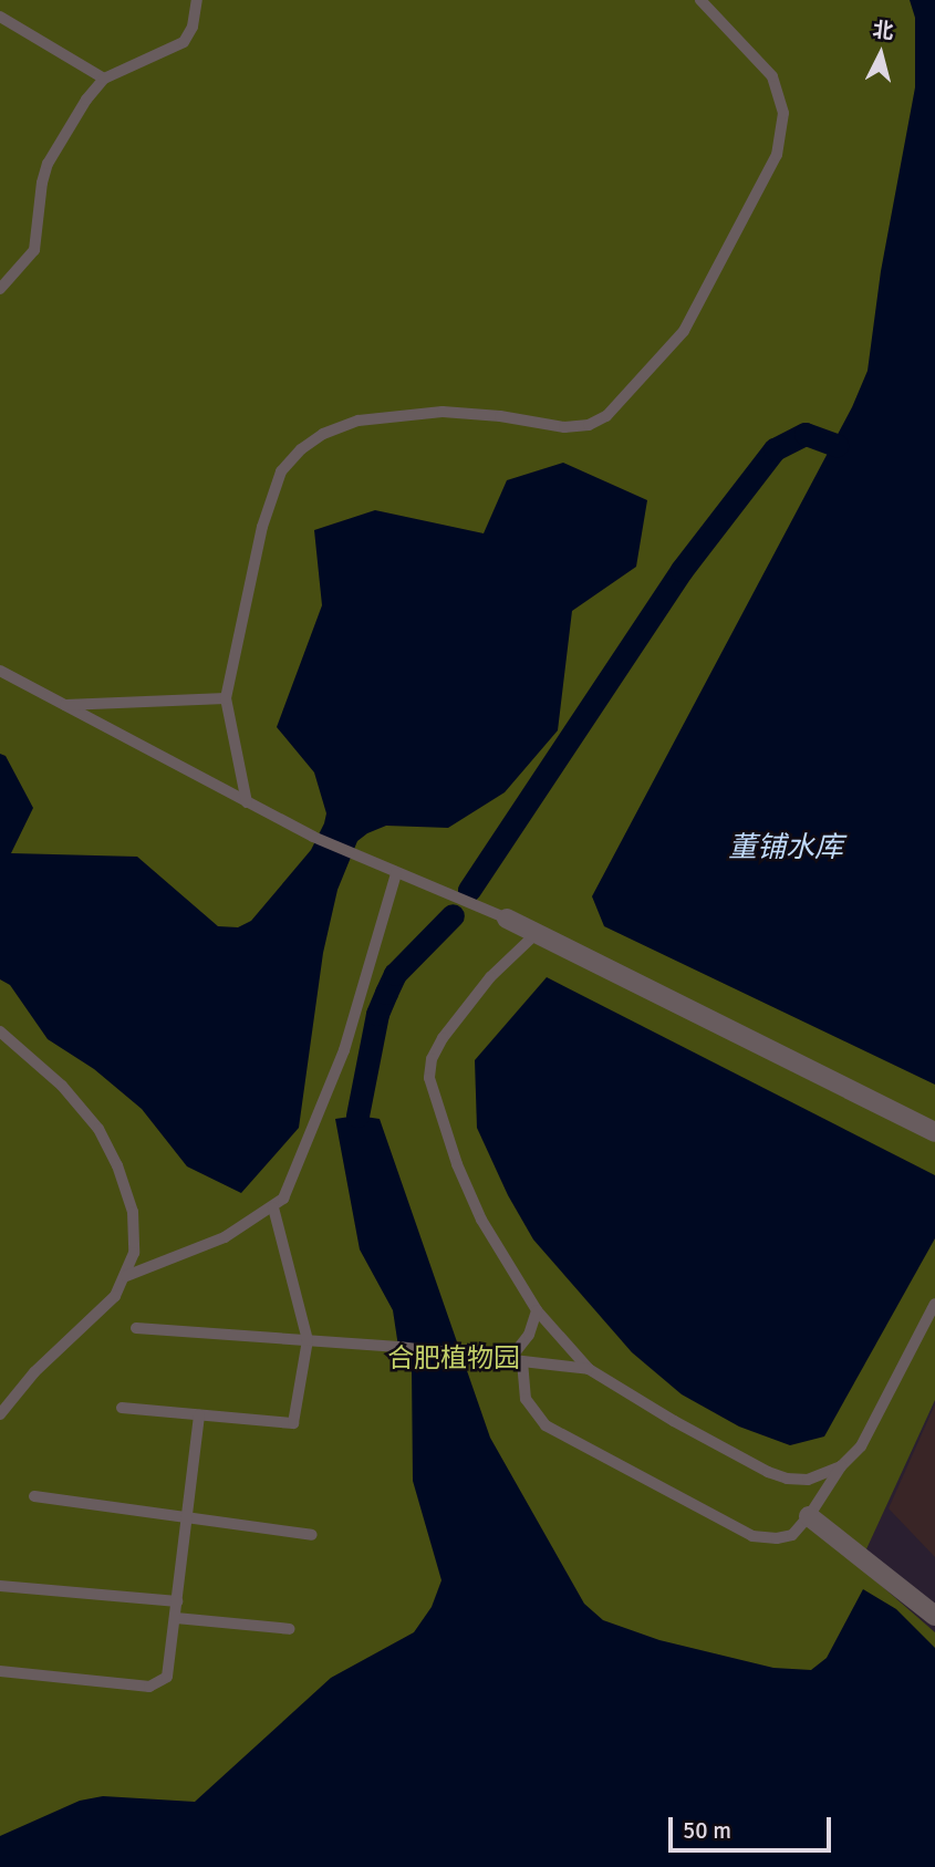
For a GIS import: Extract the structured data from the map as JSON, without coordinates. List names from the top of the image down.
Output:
{
  "water": ["董铺水库"],
  "parks": ["合肥植物园"],
  "scale_bar": "50 m",
  "north": "top"
}
